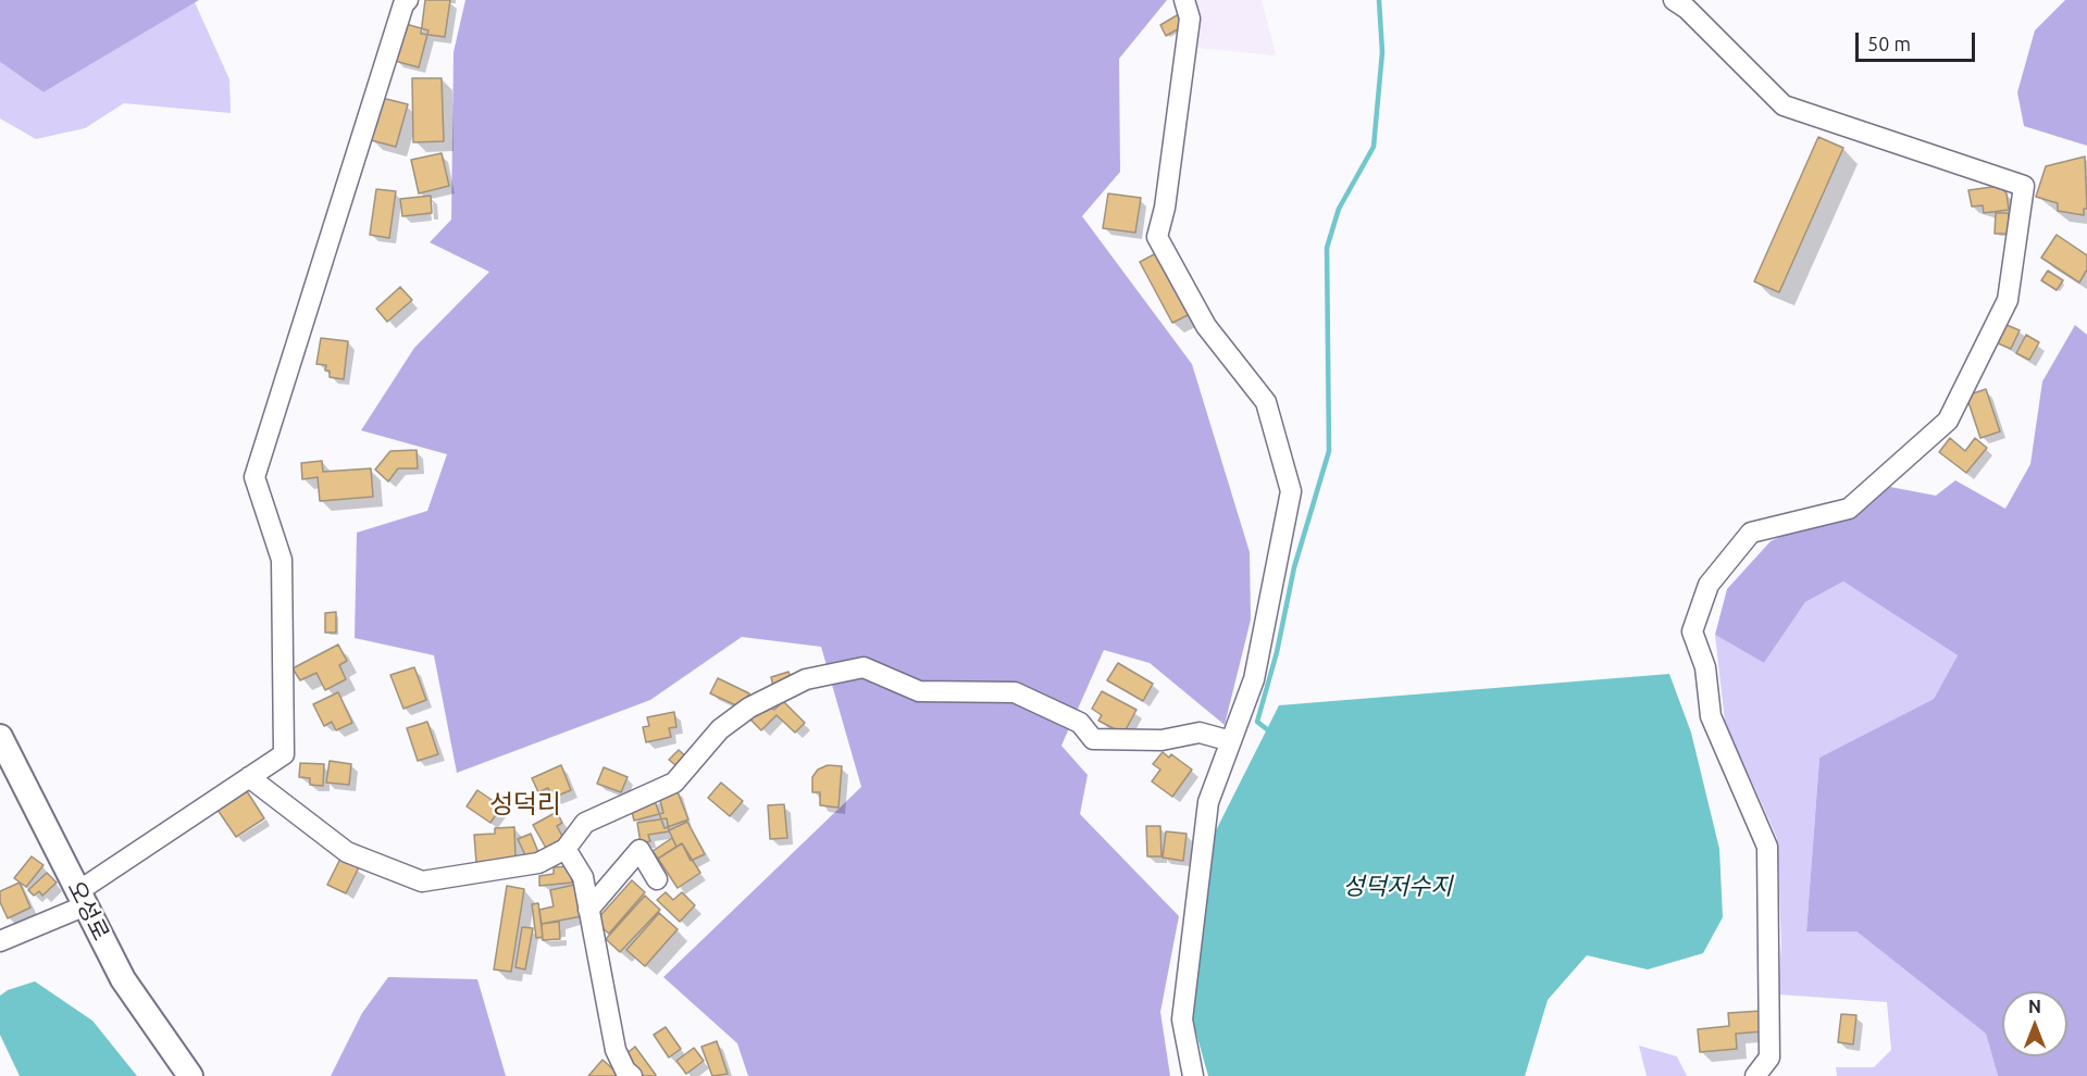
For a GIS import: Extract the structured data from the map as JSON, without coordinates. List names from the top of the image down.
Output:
{
  "streets": {
    "main road": ["오성로"]
  },
  "districts": ["성덕리"],
  "water": ["성덕저수지"],
  "scale_bar": "50 m",
  "north": "top"
}
